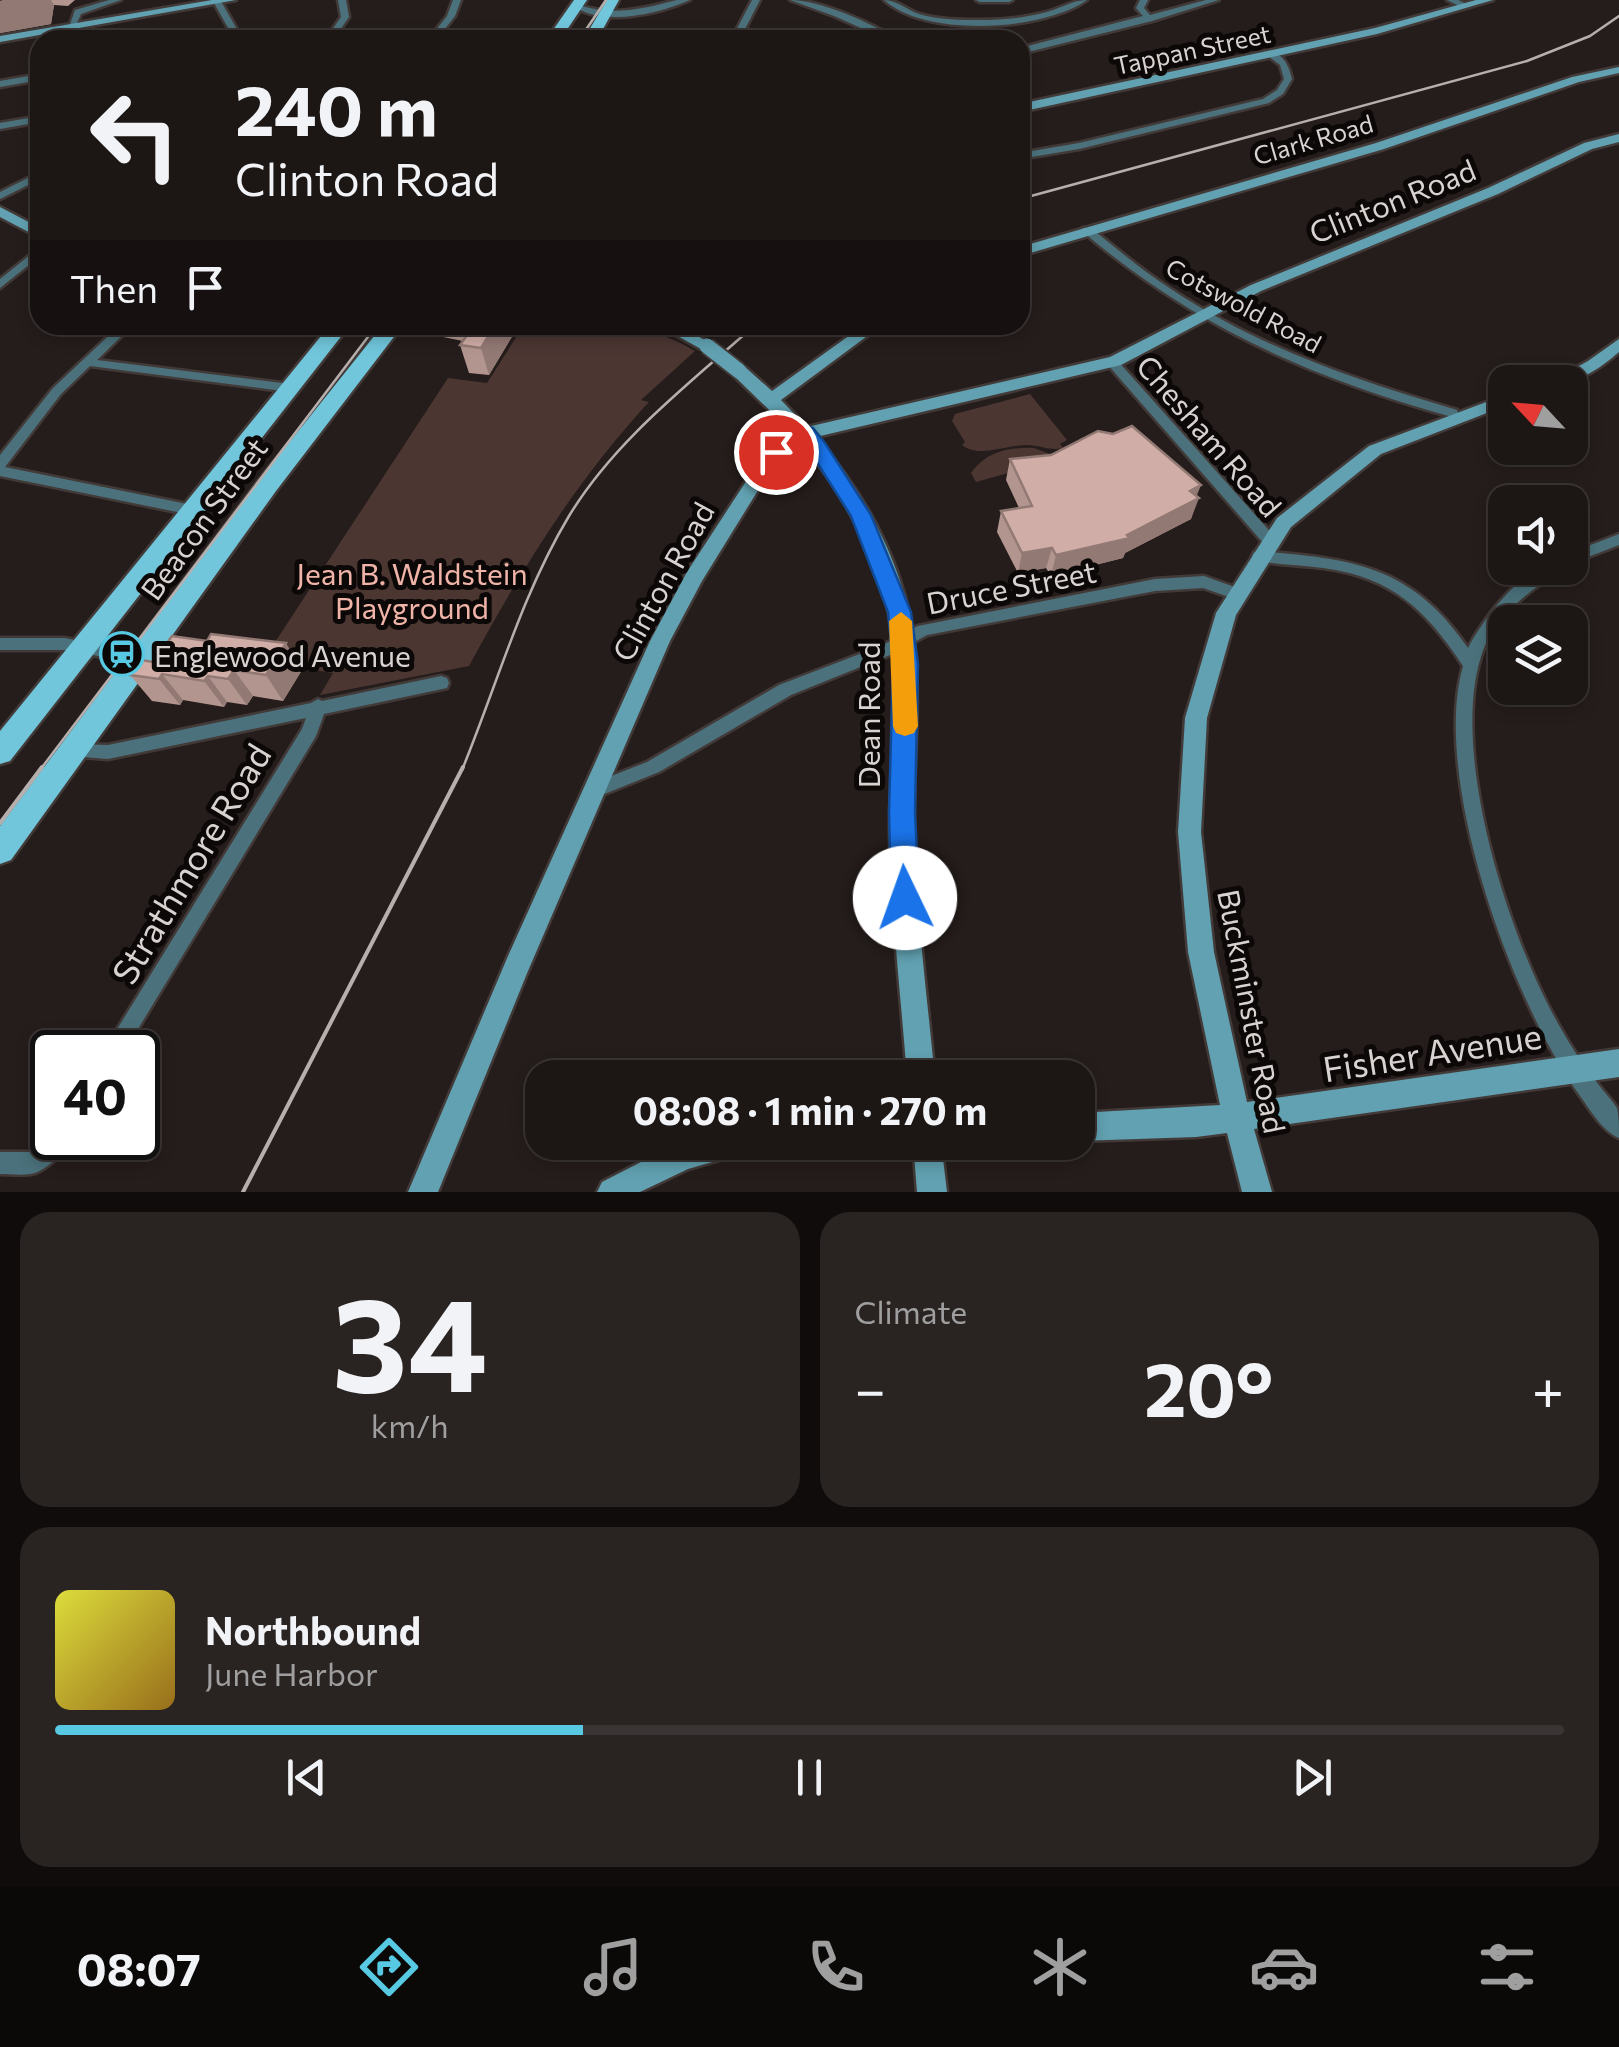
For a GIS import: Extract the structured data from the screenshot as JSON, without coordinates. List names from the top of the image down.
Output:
{
  "streets": {
    "main road": ["Beacon Street"],
    "street": [
      "Tappan Street",
      "Clark Road",
      "Clinton Road",
      "Cotswold Road",
      "Chesham Road",
      "Druce Street",
      "Dean Road",
      "Strathmore Road",
      "Buckminster Road",
      "Fisher Avenue"
    ]
  },
  "crossings": [
    ["Clark Road", "Cotswold Road"],
    ["Clinton Road", "Cotswold Road"],
    ["Clinton Road", "Chesham Road"],
    ["Clinton Road", "Druce Street"],
    ["Clinton Road", "Dean Road"],
    ["Cotswold Road", "Buckminster Road"],
    ["Chesham Road", "Buckminster Road"],
    ["Druce Street", "Dean Road"],
    ["Druce Street", "Buckminster Road"],
    ["Buckminster Road", "Fisher Avenue"]
  ],
  "parks": ["Jean B. Waldstein Playground"],
  "places": {
    "station": ["Englewood Avenue"]
  },
  "north": "top left",
  "page": {
    "turn": ["240 m", "Clinton Road"],
    "then": "Then",
    "limit": "40",
    "trip": "08:08 · 1 min · 270 m",
    "tile": [
      ["34", "km/h"],
      "Climate"
    ],
    "heat": ["−", "20°", "+"],
    "song": ["Northbound", "June Harbor"],
    "tabs": "08:07"
  }
}
